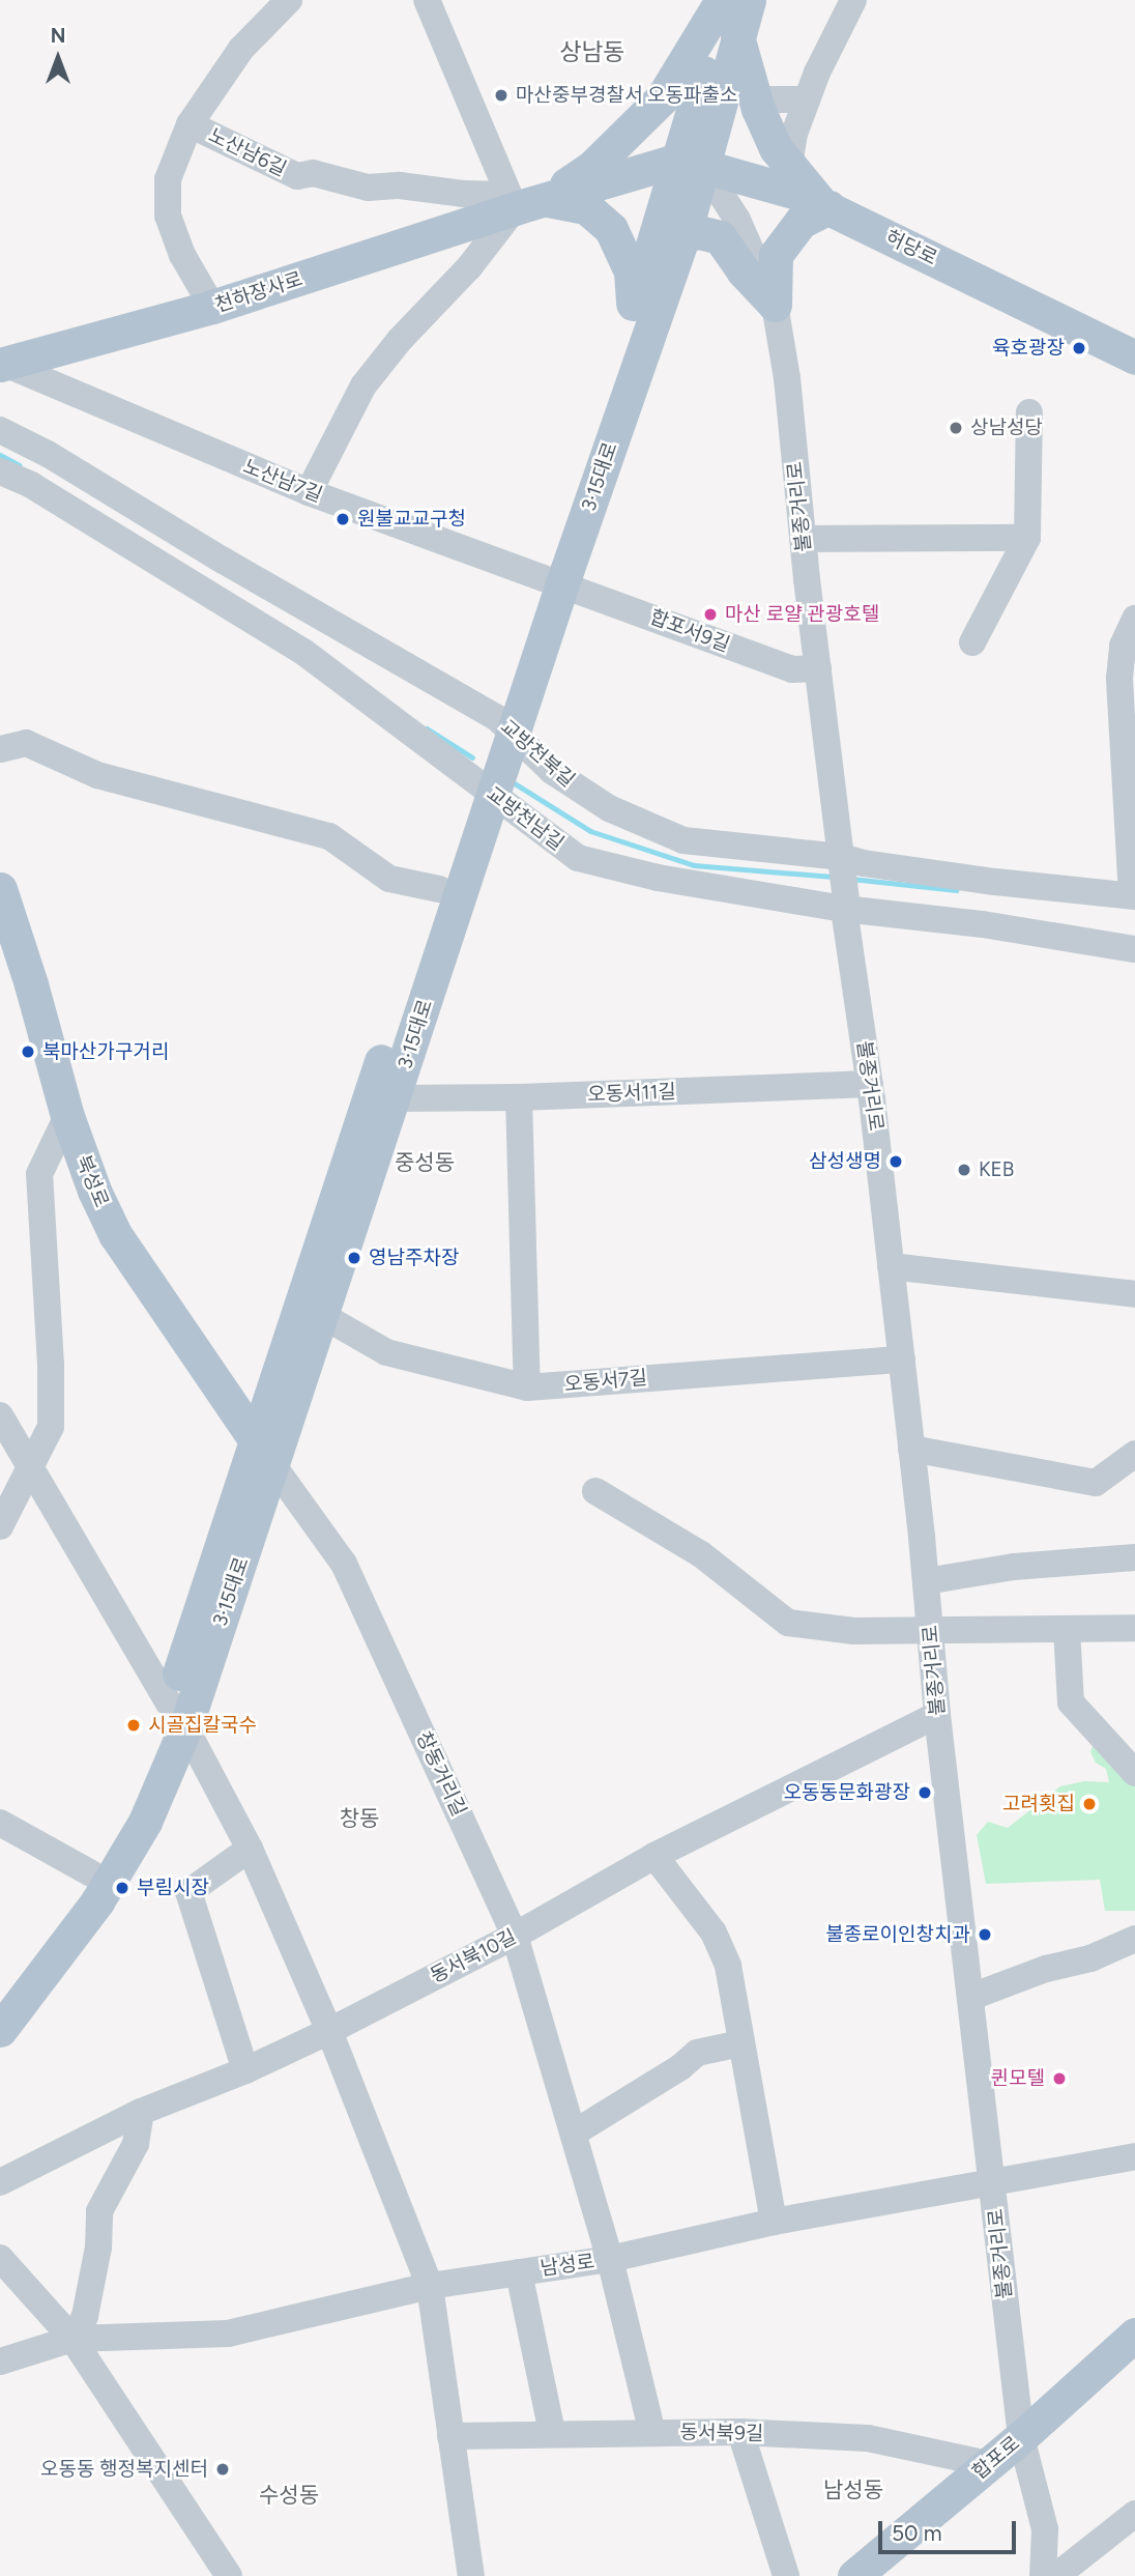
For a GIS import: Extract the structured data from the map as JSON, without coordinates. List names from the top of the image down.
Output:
{
  "streets": {
    "main road": [
      "허당로",
      "천하장사로",
      "3·15대로",
      "북성로",
      "합포로"
    ],
    "street": [
      "노산남6길",
      "노산남7길",
      "불종거리로",
      "합포서9길",
      "교방천북길",
      "교방천남길",
      "오동서11길",
      "오동서7길",
      "창동거리길",
      "동서북10길",
      "남성로",
      "동서북9길"
    ]
  },
  "crossings": [
    ["노산남6길", "천하장사로"],
    ["허당로", "천하장사로"],
    ["허당로", "3·15대로"],
    ["허당로", "불종거리로"],
    ["천하장사로", "3·15대로"],
    ["천하장사로", "노산남7길"],
    ["천하장사로", "불종거리로"],
    ["3·15대로", "노산남7길"],
    ["3·15대로", "불종거리로"],
    ["3·15대로", "합포서9길"],
    ["3·15대로", "교방천북길"],
    ["3·15대로", "교방천남길"],
    ["3·15대로", "오동서11길"],
    ["3·15대로", "북성로"],
    ["3·15대로", "오동서7길"],
    ["3·15대로", "창동거리길"],
    ["노산남7길", "합포서9길"],
    ["불종거리로", "합포서9길"],
    ["불종거리로", "교방천북길"],
    ["불종거리로", "교방천남길"],
    ["불종거리로", "오동서11길"],
    ["불종거리로", "오동서7길"],
    ["불종거리로", "동서북10길"],
    ["불종거리로", "남성로"],
    ["불종거리로", "합포로"],
    ["북성로", "창동거리길"],
    ["창동거리길", "동서북10길"],
    ["창동거리길", "남성로"],
    ["창동거리길", "동서북9길"],
    ["동서북9길", "합포로"]
  ],
  "districts": [
    "상남동",
    "중성동",
    "창동",
    "남성동",
    "수성동"
  ],
  "places": [
    "마산중부경찰서 오동파출소",
    "육호광장",
    "상남성당",
    "원불교교구청",
    "마산 로얄 관광호텔",
    "북마산가구거리",
    "삼성생명",
    "KEB",
    "영남주차장",
    "시골집칼국수",
    "오동동문화광장",
    "고려횟집",
    "부림시장",
    "불종로이인창치과",
    "퀸모텔",
    "오동동 행정복지센터"
  ],
  "scale_bar": "50 m",
  "north": "top"
}
